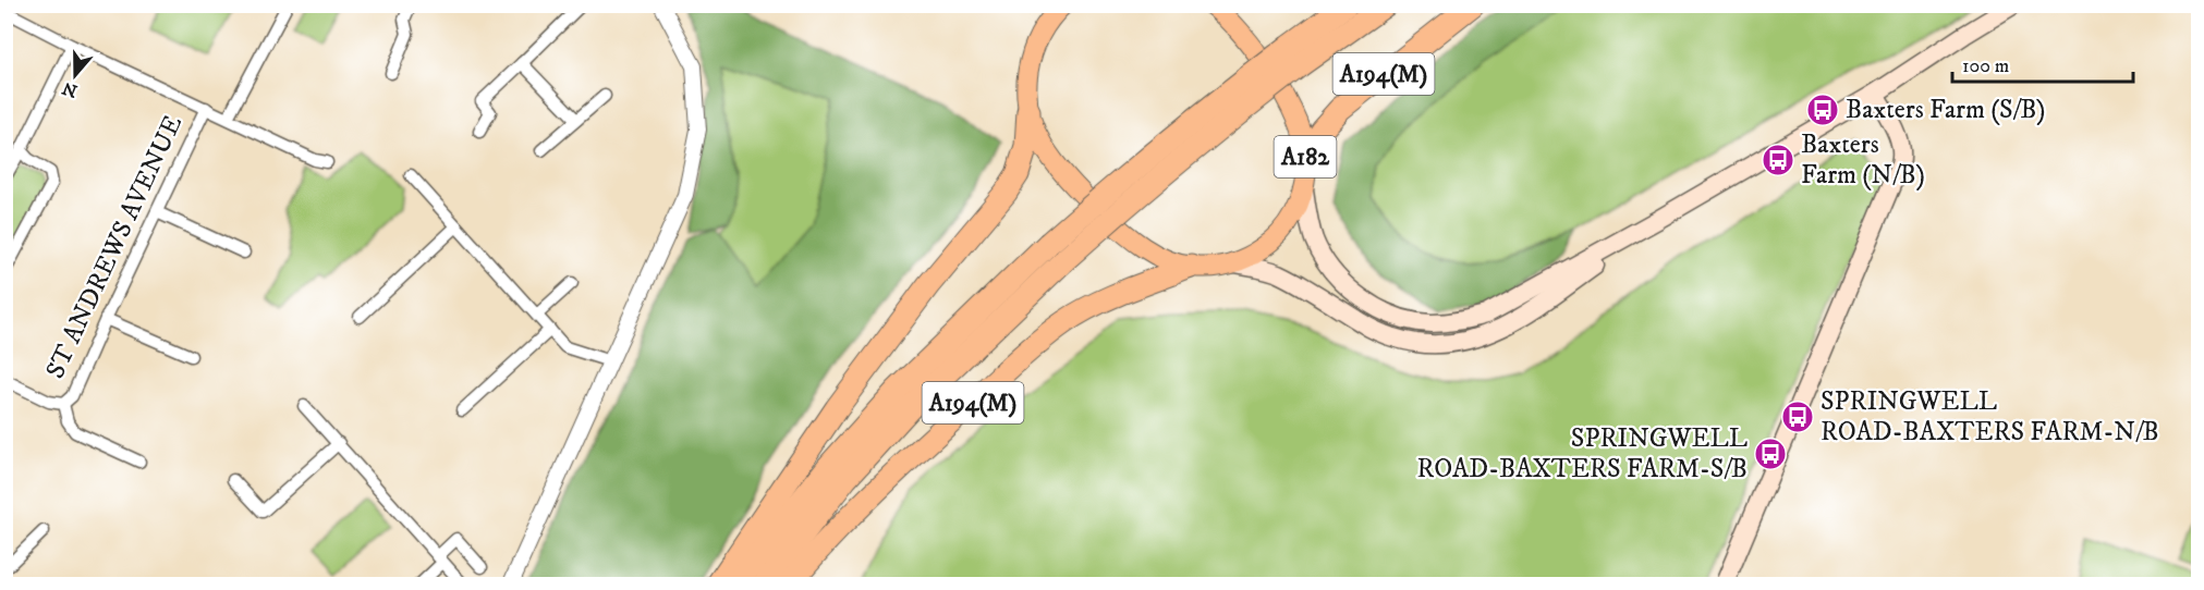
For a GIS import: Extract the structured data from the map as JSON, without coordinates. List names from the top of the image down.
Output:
{
  "streets": {
    "highway": ["A194(M)"],
    "main road": ["A182"],
    "street": ["ST ANDREWS AVENUE"]
  },
  "crossings": [
    ["A194(M)", "A182"]
  ],
  "places": {
    "bus stop": [
      "Baxters Farm (S/B)",
      "Baxters Farm (N/B)",
      "SPRINGWELL ROAD-BAXTERS FARM-N/B",
      "SPRINGWELL ROAD-BAXTERS FARM-S/B"
    ]
  },
  "scale_bar": "100 m",
  "north": "bottom"
}
